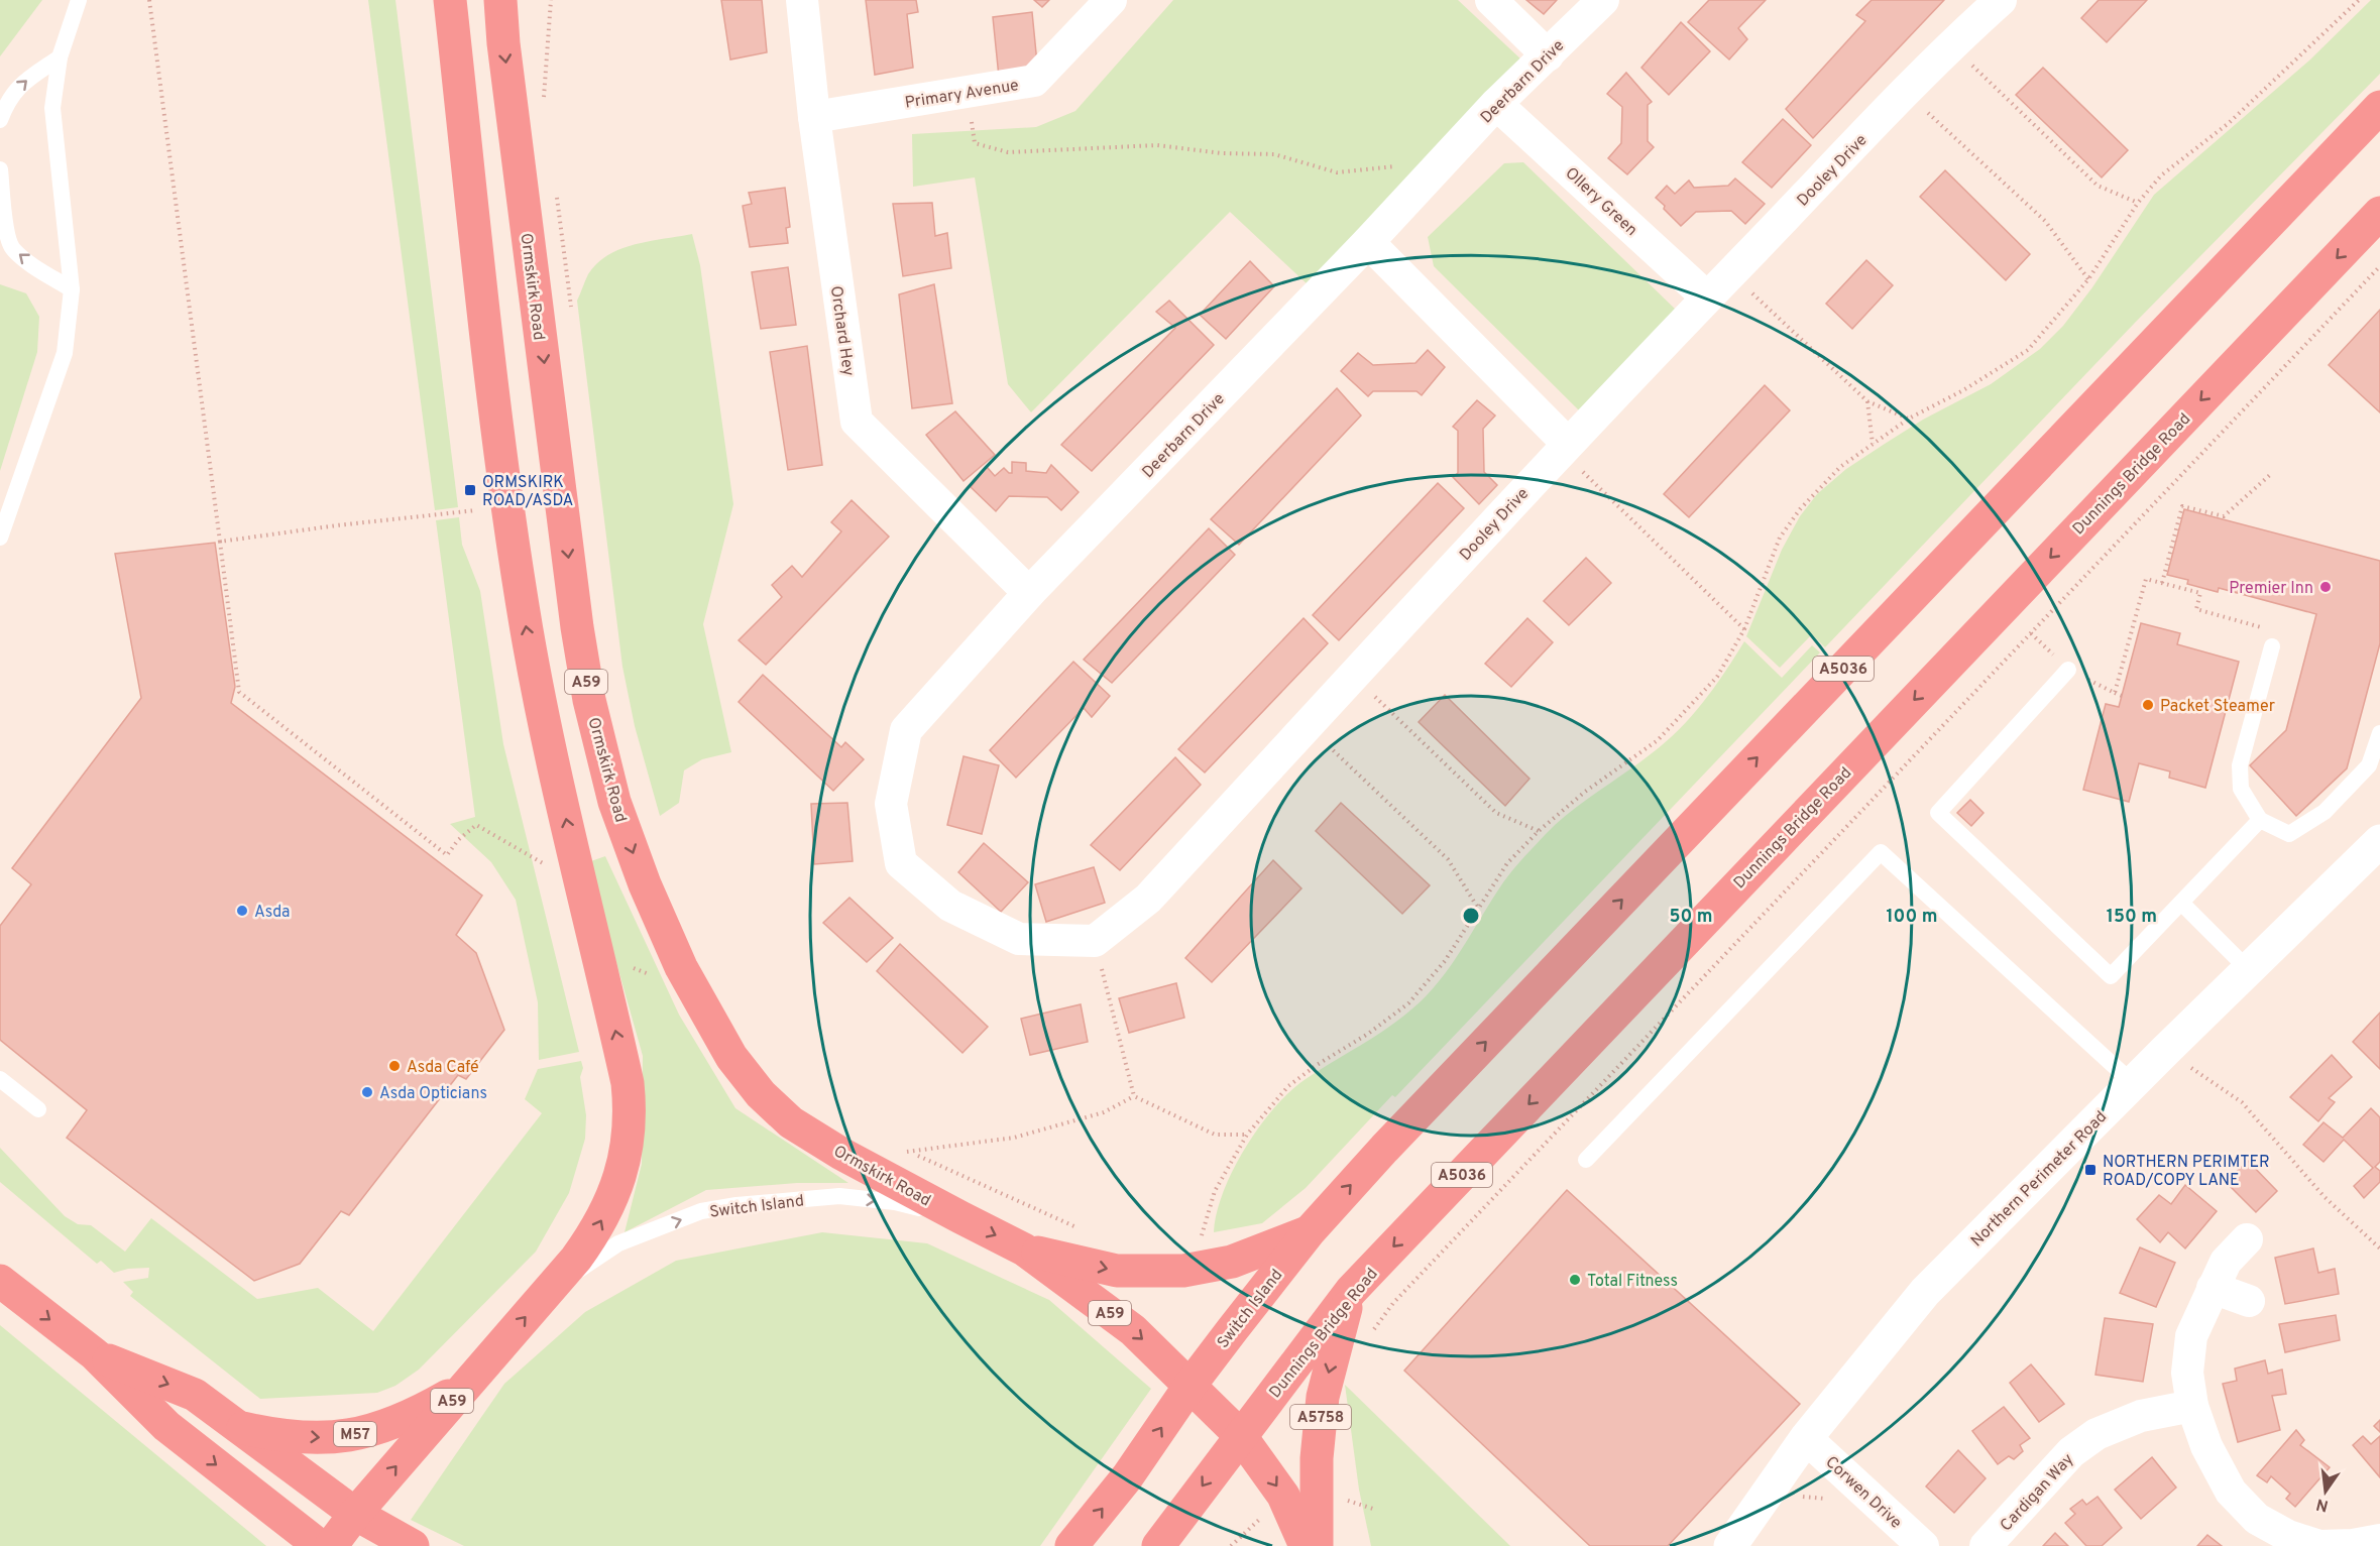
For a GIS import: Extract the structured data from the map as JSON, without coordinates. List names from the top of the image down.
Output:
{
  "streets": {
    "highway": [
      "Ormskirk Road",
      "Dunnings Bridge Road",
      "A5036",
      "A59",
      "Switch Island",
      "A5758",
      "M57"
    ],
    "main road": ["Northern Perimeter Road"],
    "street": [
      "Deerbarn Drive",
      "Primary Avenue",
      "Dooley Drive",
      "Ollery Green",
      "Orchard Hey",
      "Corwen Drive",
      "Cardigan Way"
    ]
  },
  "crossings": [
    ["Deerbarn Drive", "Dooley Drive"],
    ["Deerbarn Drive", "Ollery Green"],
    ["Deerbarn Drive", "Orchard Hey"],
    ["Primary Avenue", "Orchard Hey"],
    ["Dooley Drive", "Ollery Green"],
    ["Ormskirk Road", "Switch Island"],
    ["Dunnings Bridge Road", "A5758"],
    ["A5036", "Switch Island"],
    ["A59", "Switch Island"],
    ["Northern Perimeter Road", "Corwen Drive"],
    ["Switch Island", "M57"]
  ],
  "places": {
    "transit": ["ORMSKIRK ROAD/ASDA", "NORTHERN PERIMTER ROAD/COPY LANE"],
    "other": [
      "Premier Inn",
      "Packet Steamer",
      "Asda",
      "Asda Café",
      "Asda Opticians",
      "Total Fitness"
    ]
  },
  "north": "bottom",
  "rings": ["50 m", "100 m", "150 m"]
}
